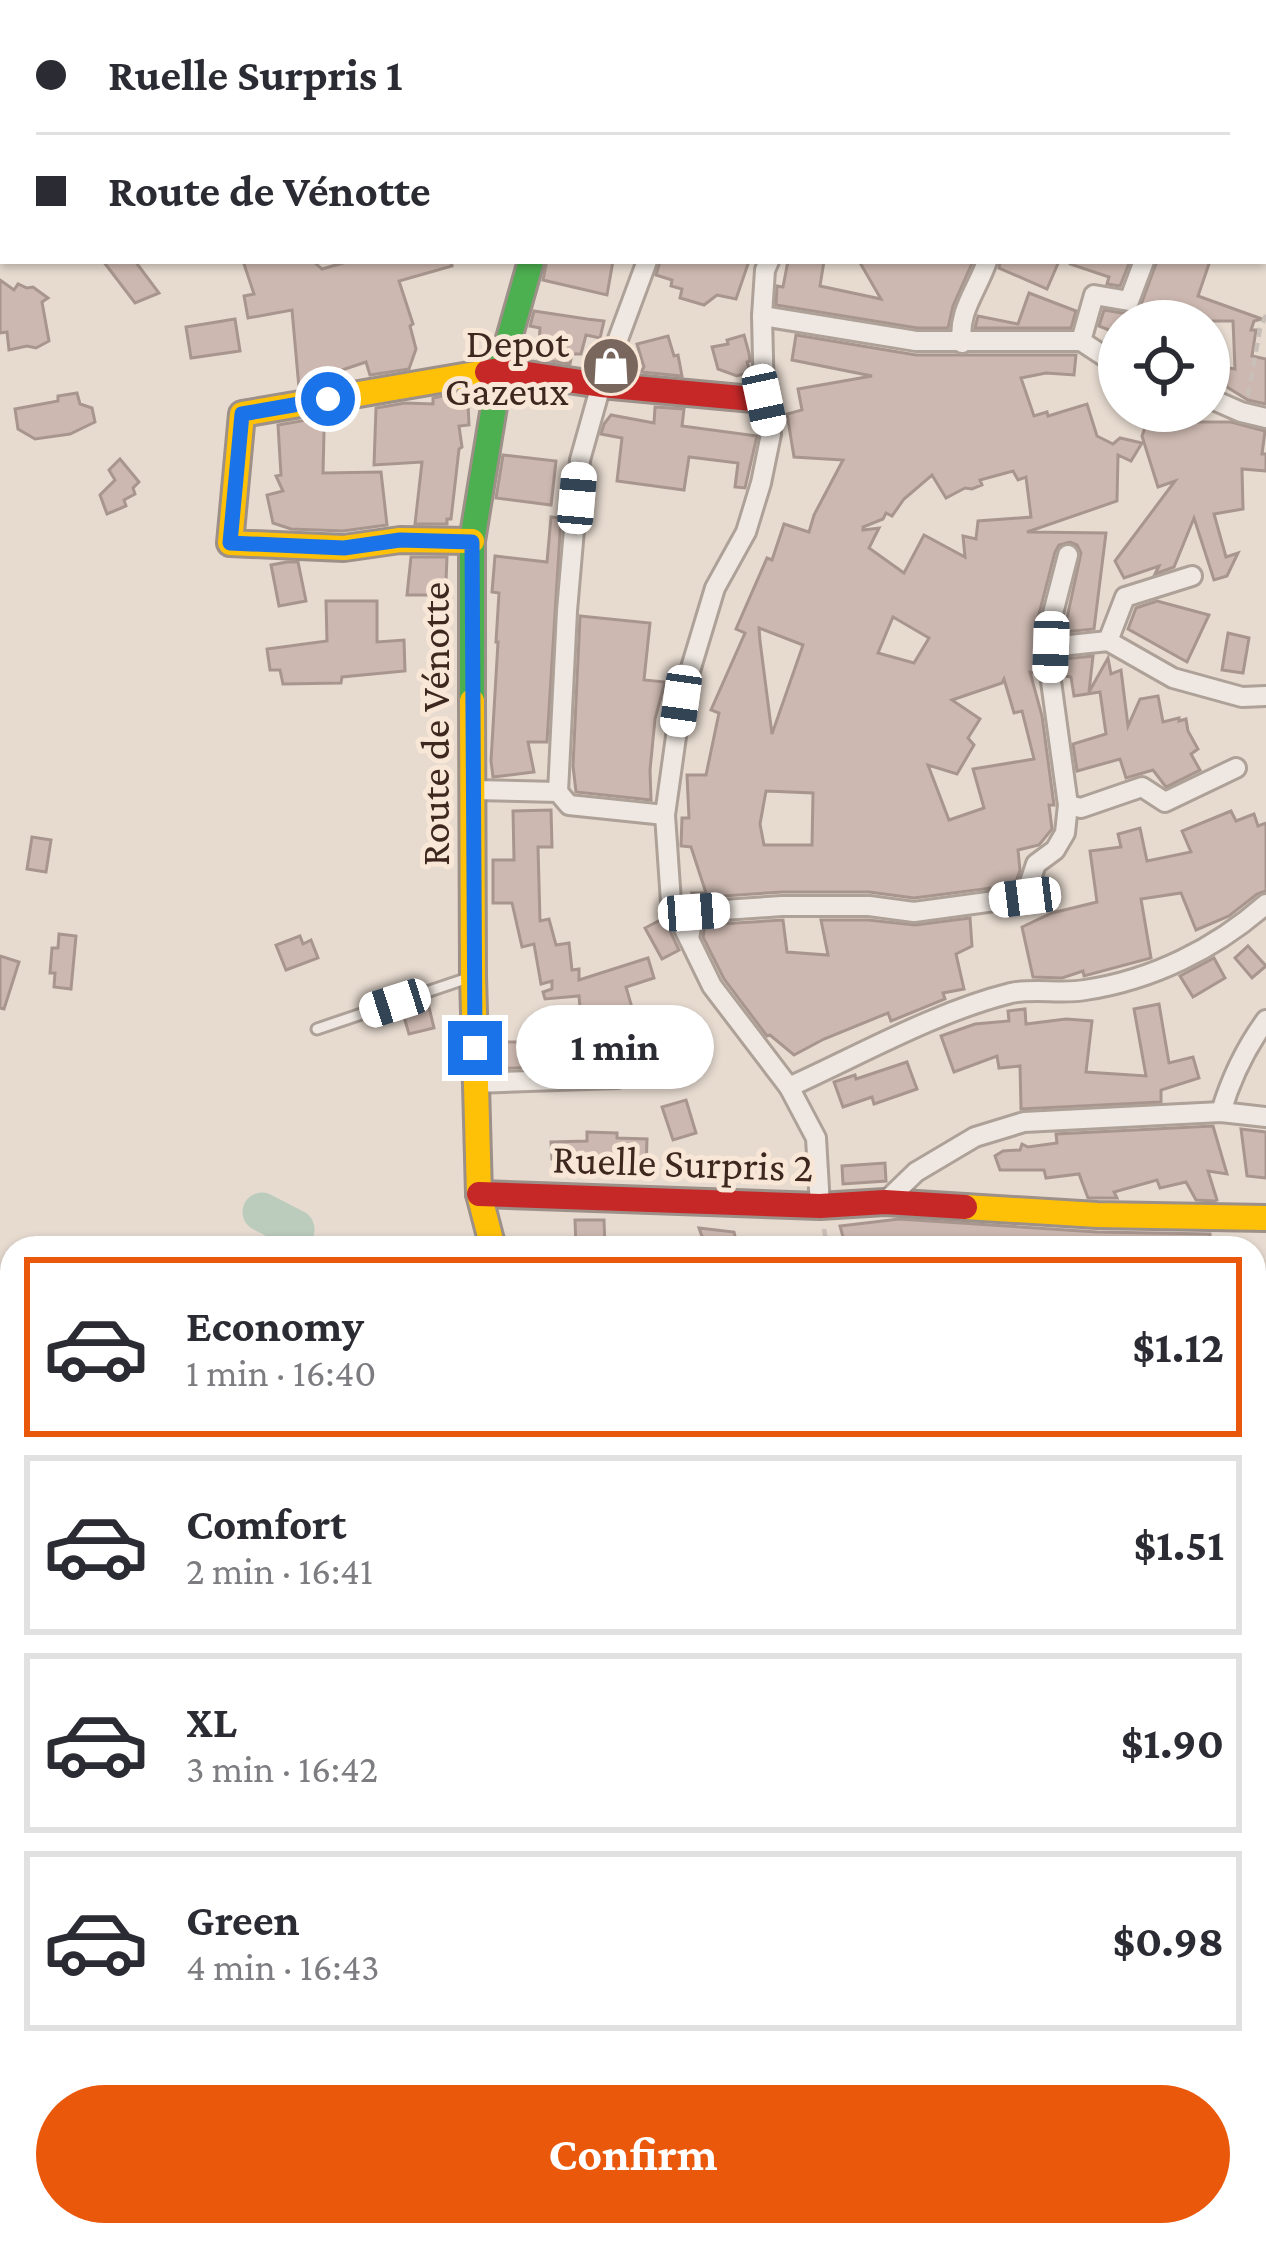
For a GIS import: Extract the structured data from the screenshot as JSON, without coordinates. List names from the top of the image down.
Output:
{
  "streets": {
    "street": ["Route de Vénotte", "Ruelle Surpris 2"]
  },
  "crossings": [
    ["Route de Vénotte", "Ruelle Surpris 2"]
  ],
  "places": {
    "shop": ["Depot Gazeux"]
  },
  "page": {
    "banner": ["Ruelle Surpris 1", "Route de Vénotte"],
    "bubble": "1 min",
    "list": [
      {
        "name": "Economy",
        "note": "1 min · 16:40",
        "value": "$1.12"
      },
      {
        "name": "Comfort",
        "note": "2 min · 16:41",
        "value": "$1.51"
      },
      {
        "name": "XL",
        "note": "3 min · 16:42",
        "value": "$1.90"
      },
      {
        "name": "Green",
        "note": "4 min · 16:43",
        "value": "$0.98"
      }
    ],
    "buttons": "Confirm"
  }
}
